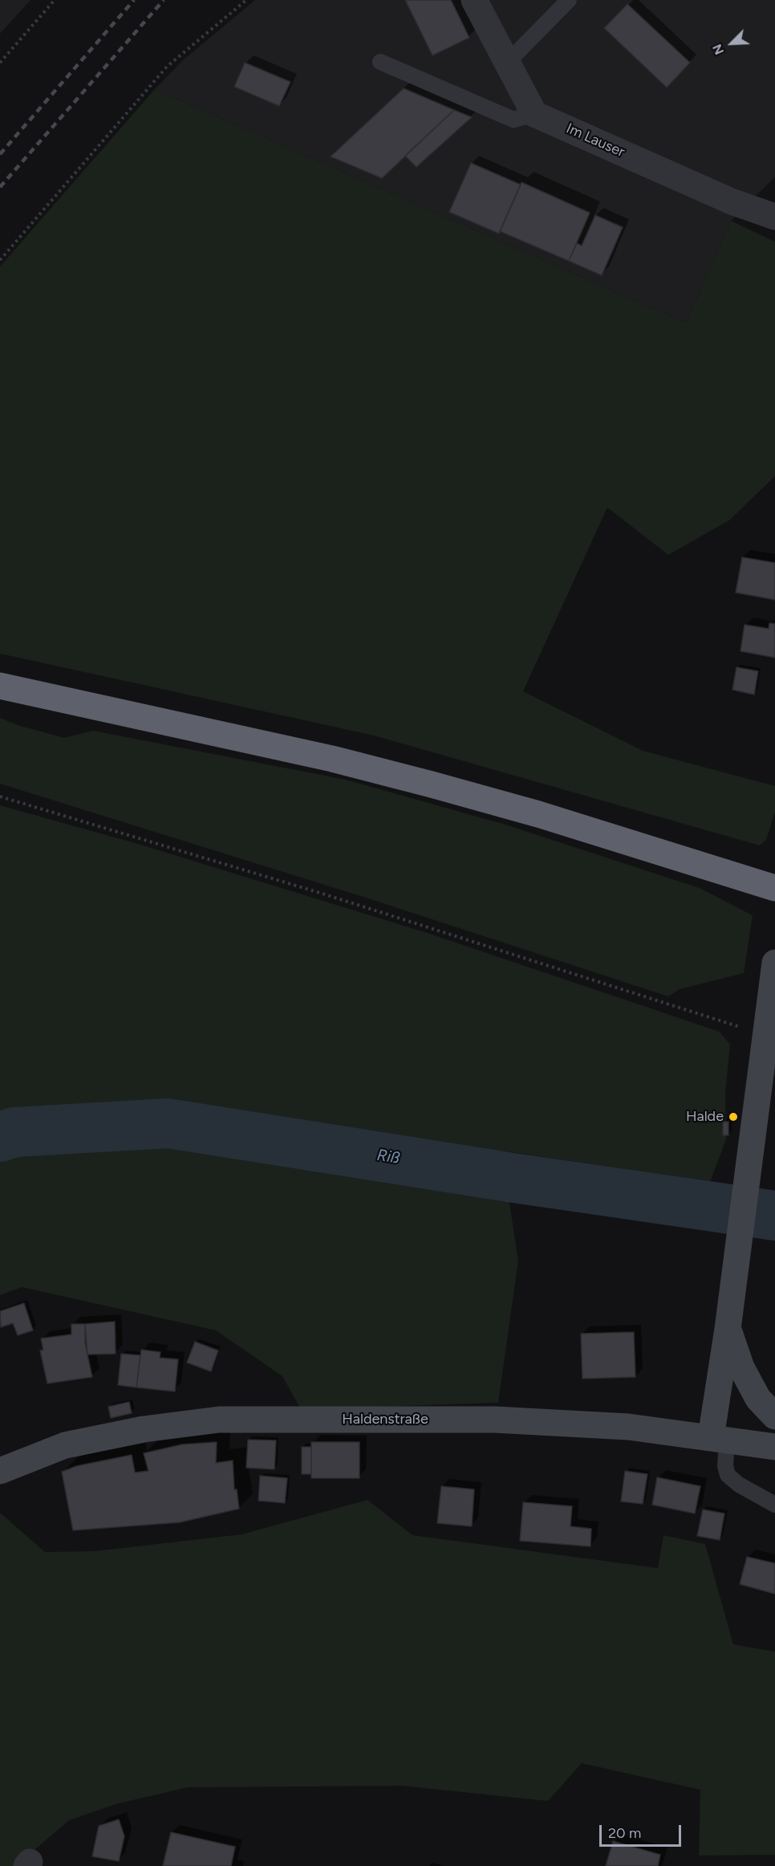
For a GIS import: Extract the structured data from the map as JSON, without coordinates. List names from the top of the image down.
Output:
{
  "streets": {
    "street": ["Im Lauser", "Haldenstraße"]
  },
  "water": ["Riß"],
  "places": ["Halde"],
  "scale_bar": "20 m",
  "north": "bottom left"
}
